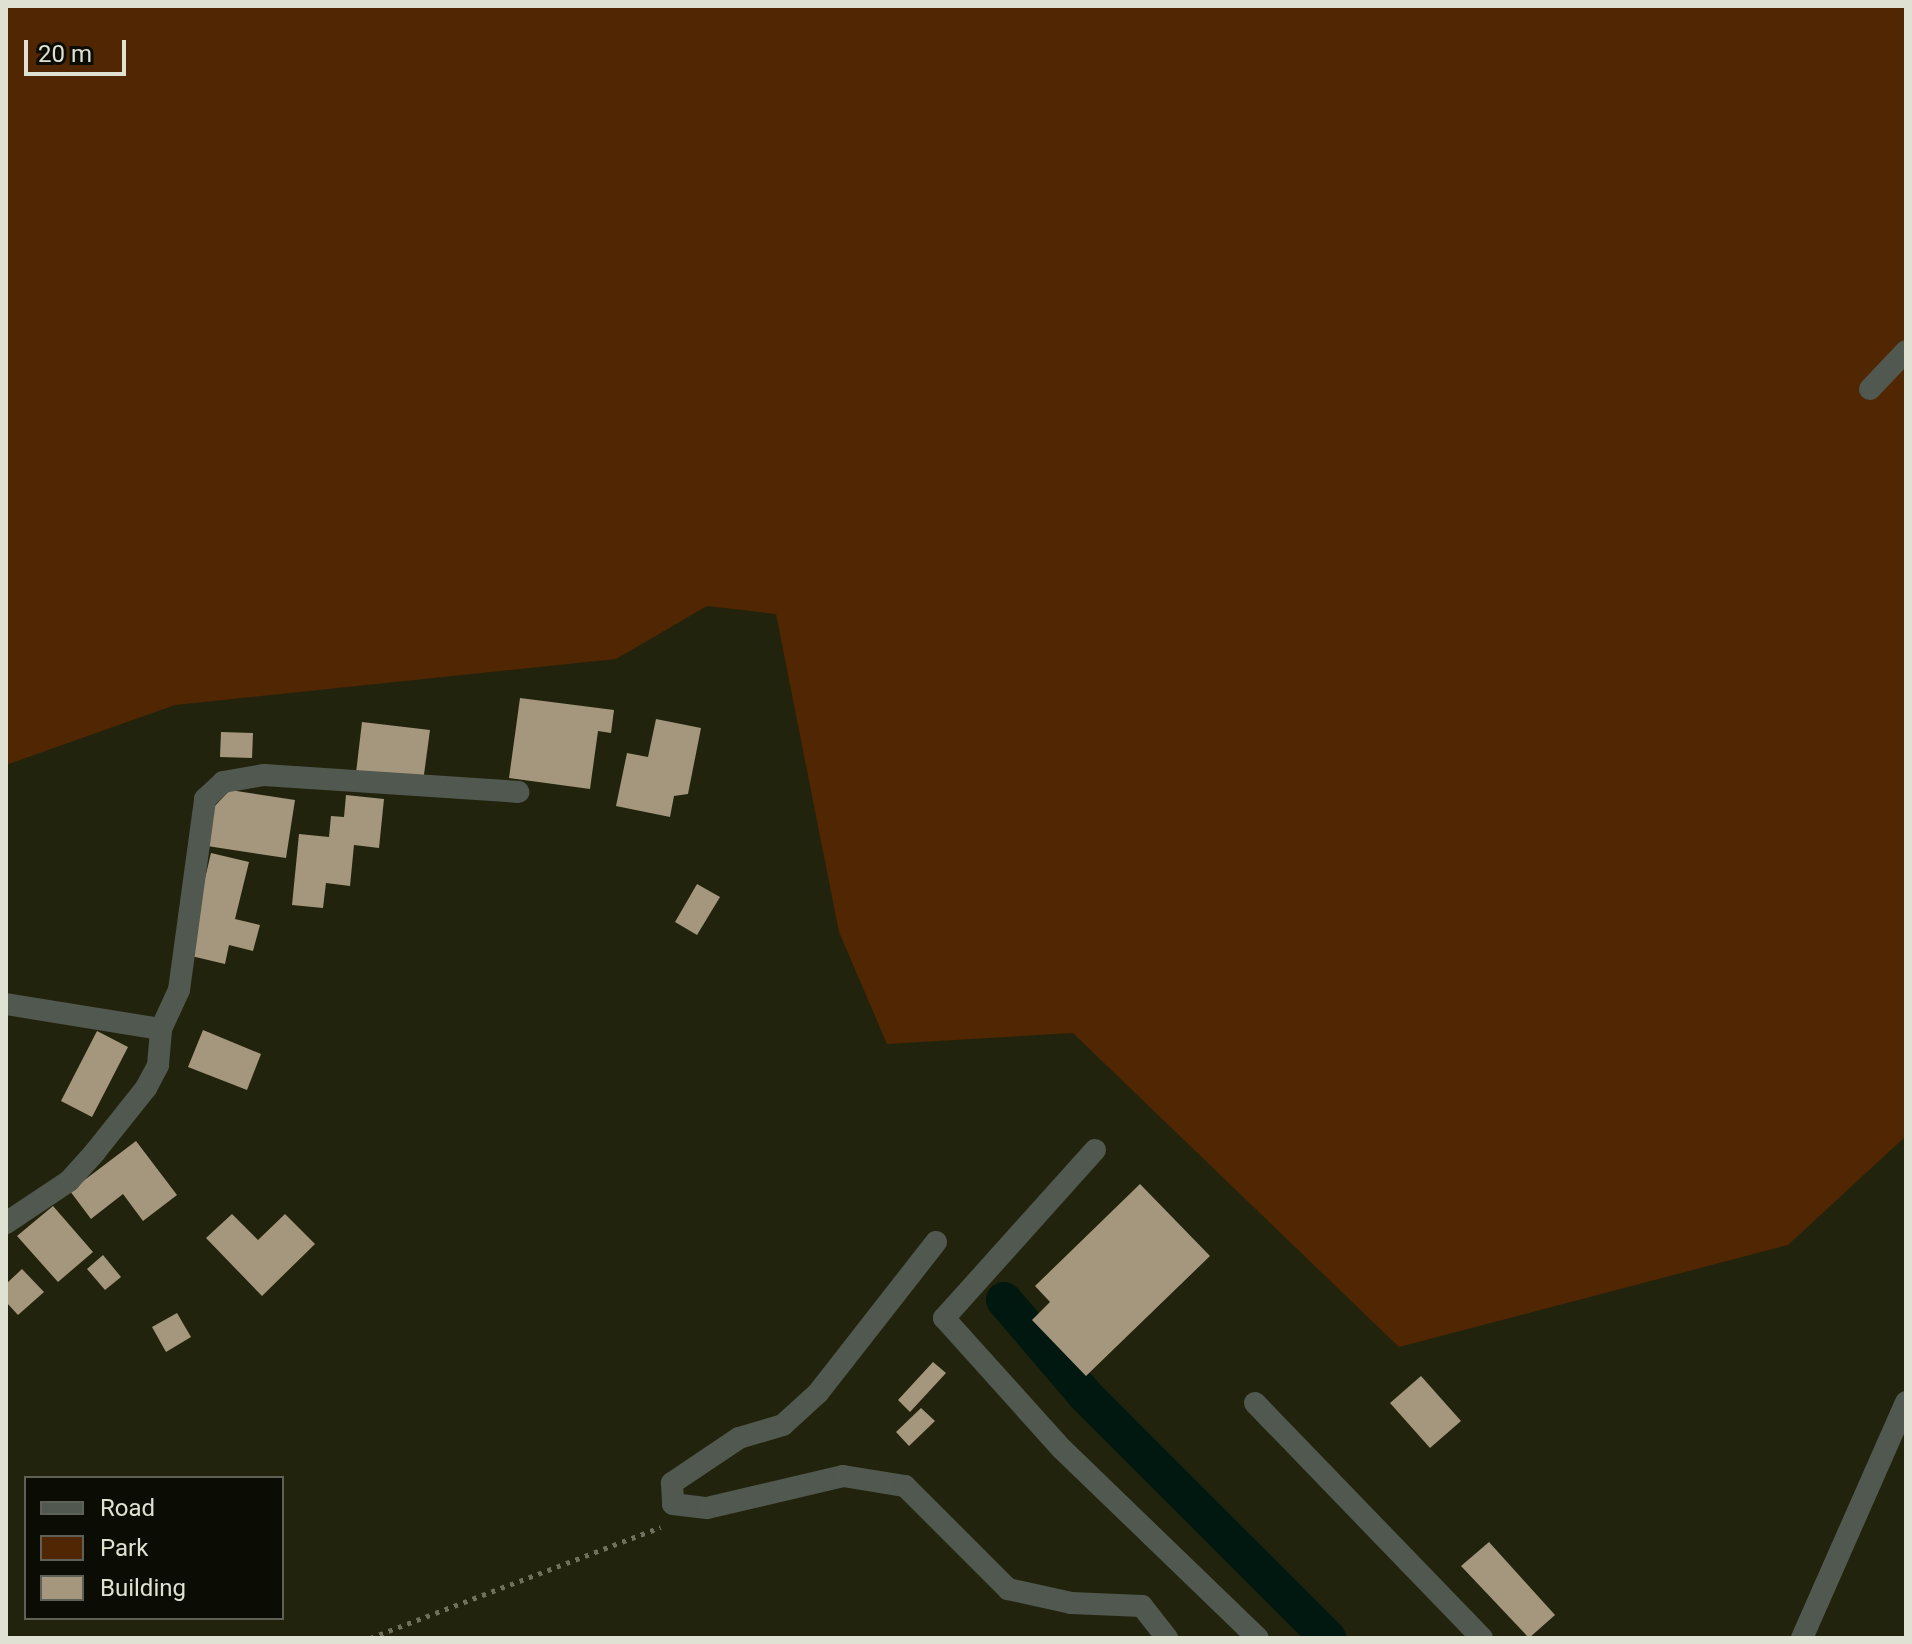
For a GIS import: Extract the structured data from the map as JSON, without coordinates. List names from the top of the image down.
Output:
{
  "legend": ["Road", "Park", "Building"],
  "scale_bar": "20 m"
}
